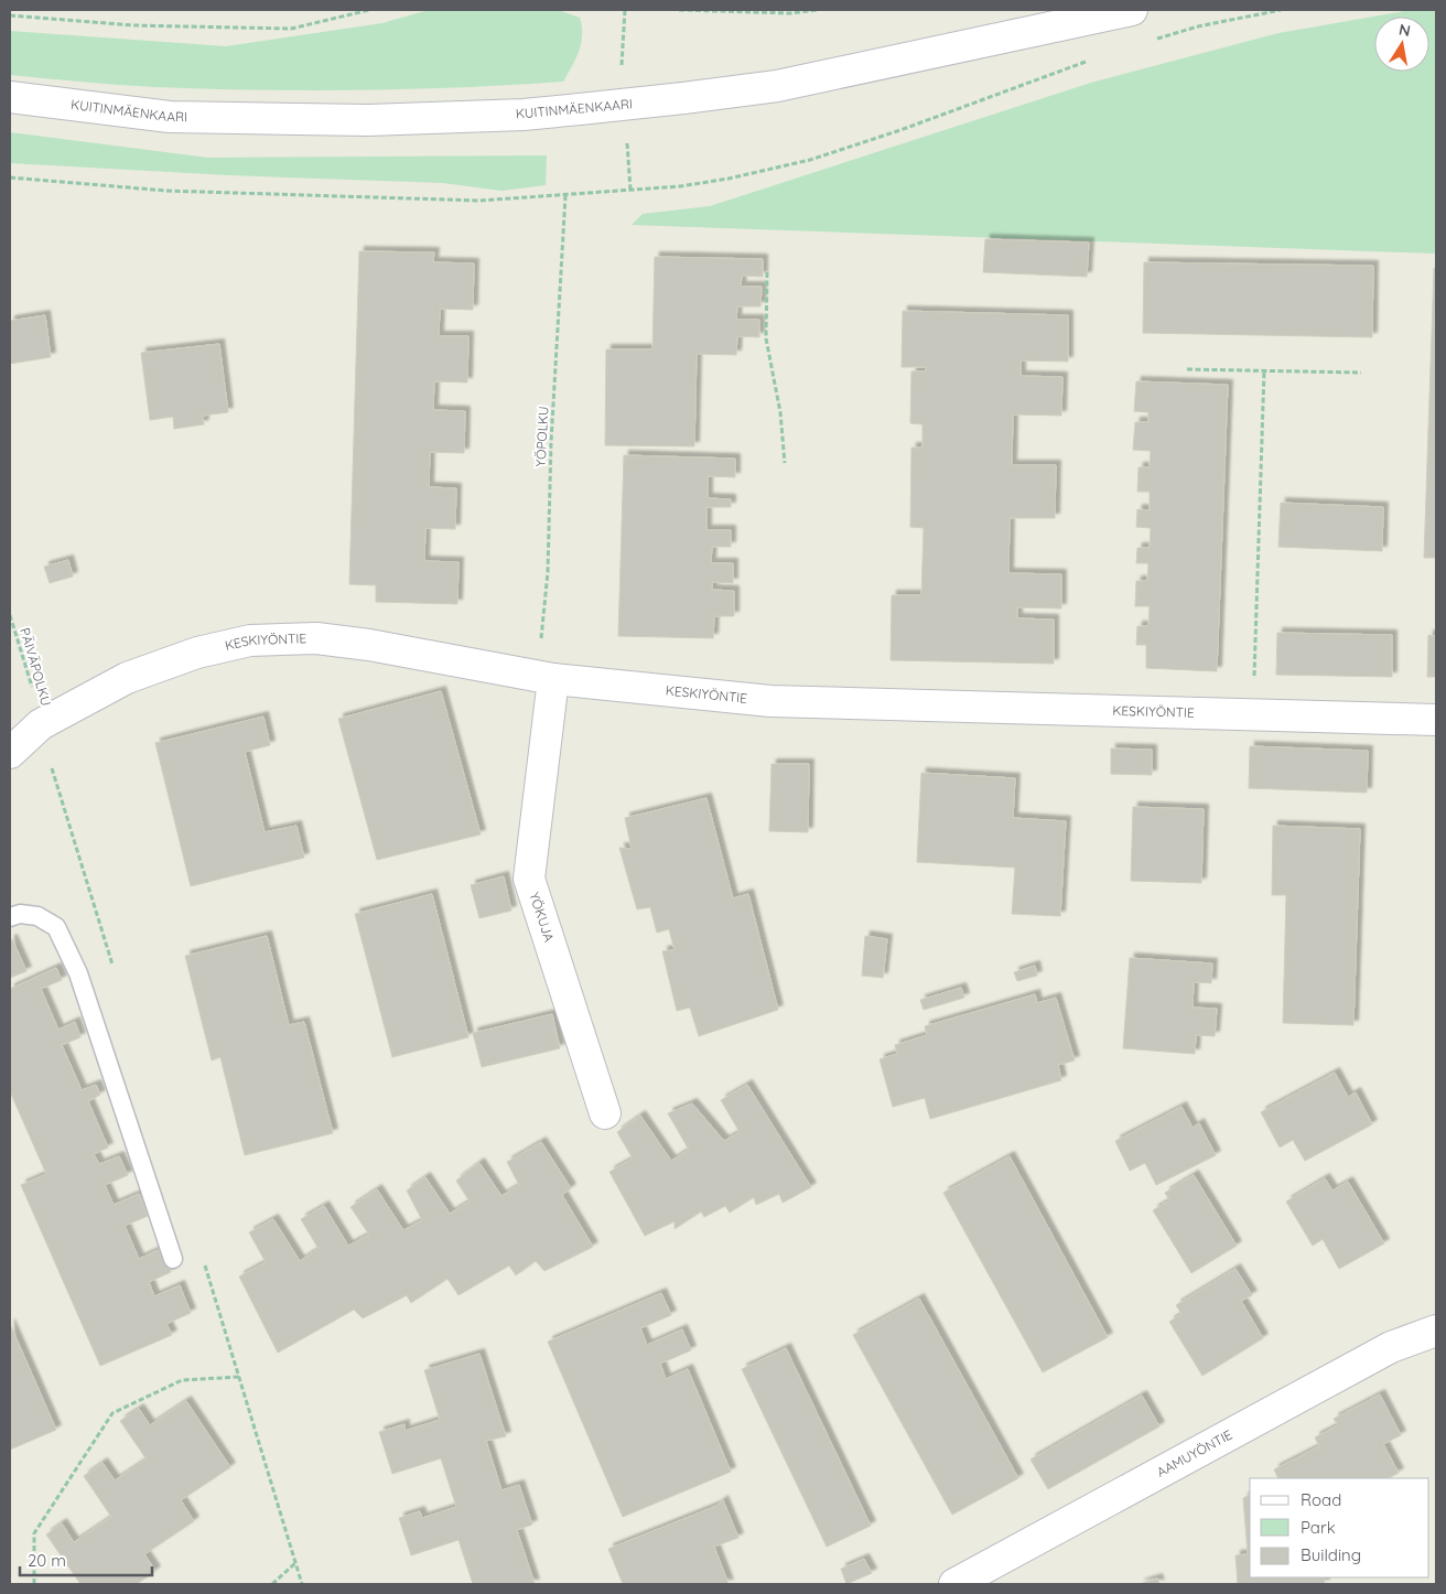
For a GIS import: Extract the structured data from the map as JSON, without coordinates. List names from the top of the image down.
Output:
{
  "streets": {
    "street": [
      "KUITINMÄENKAARI",
      "KESKIYÖNTIE",
      "YÖKUJA",
      "AAMUYÖNTIE"
    ],
    "path": ["YÖPOLKU", "PÄIVÄPOLKU"]
  },
  "crossings": [
    ["YÖPOLKU", "KESKIYÖNTIE"],
    ["YÖPOLKU", "YÖKUJA"],
    ["KESKIYÖNTIE", "PÄIVÄPOLKU"],
    ["KESKIYÖNTIE", "YÖKUJA"]
  ],
  "legend": ["Road", "Park", "Building"],
  "scale_bar": "20 m",
  "north": "top"
}
